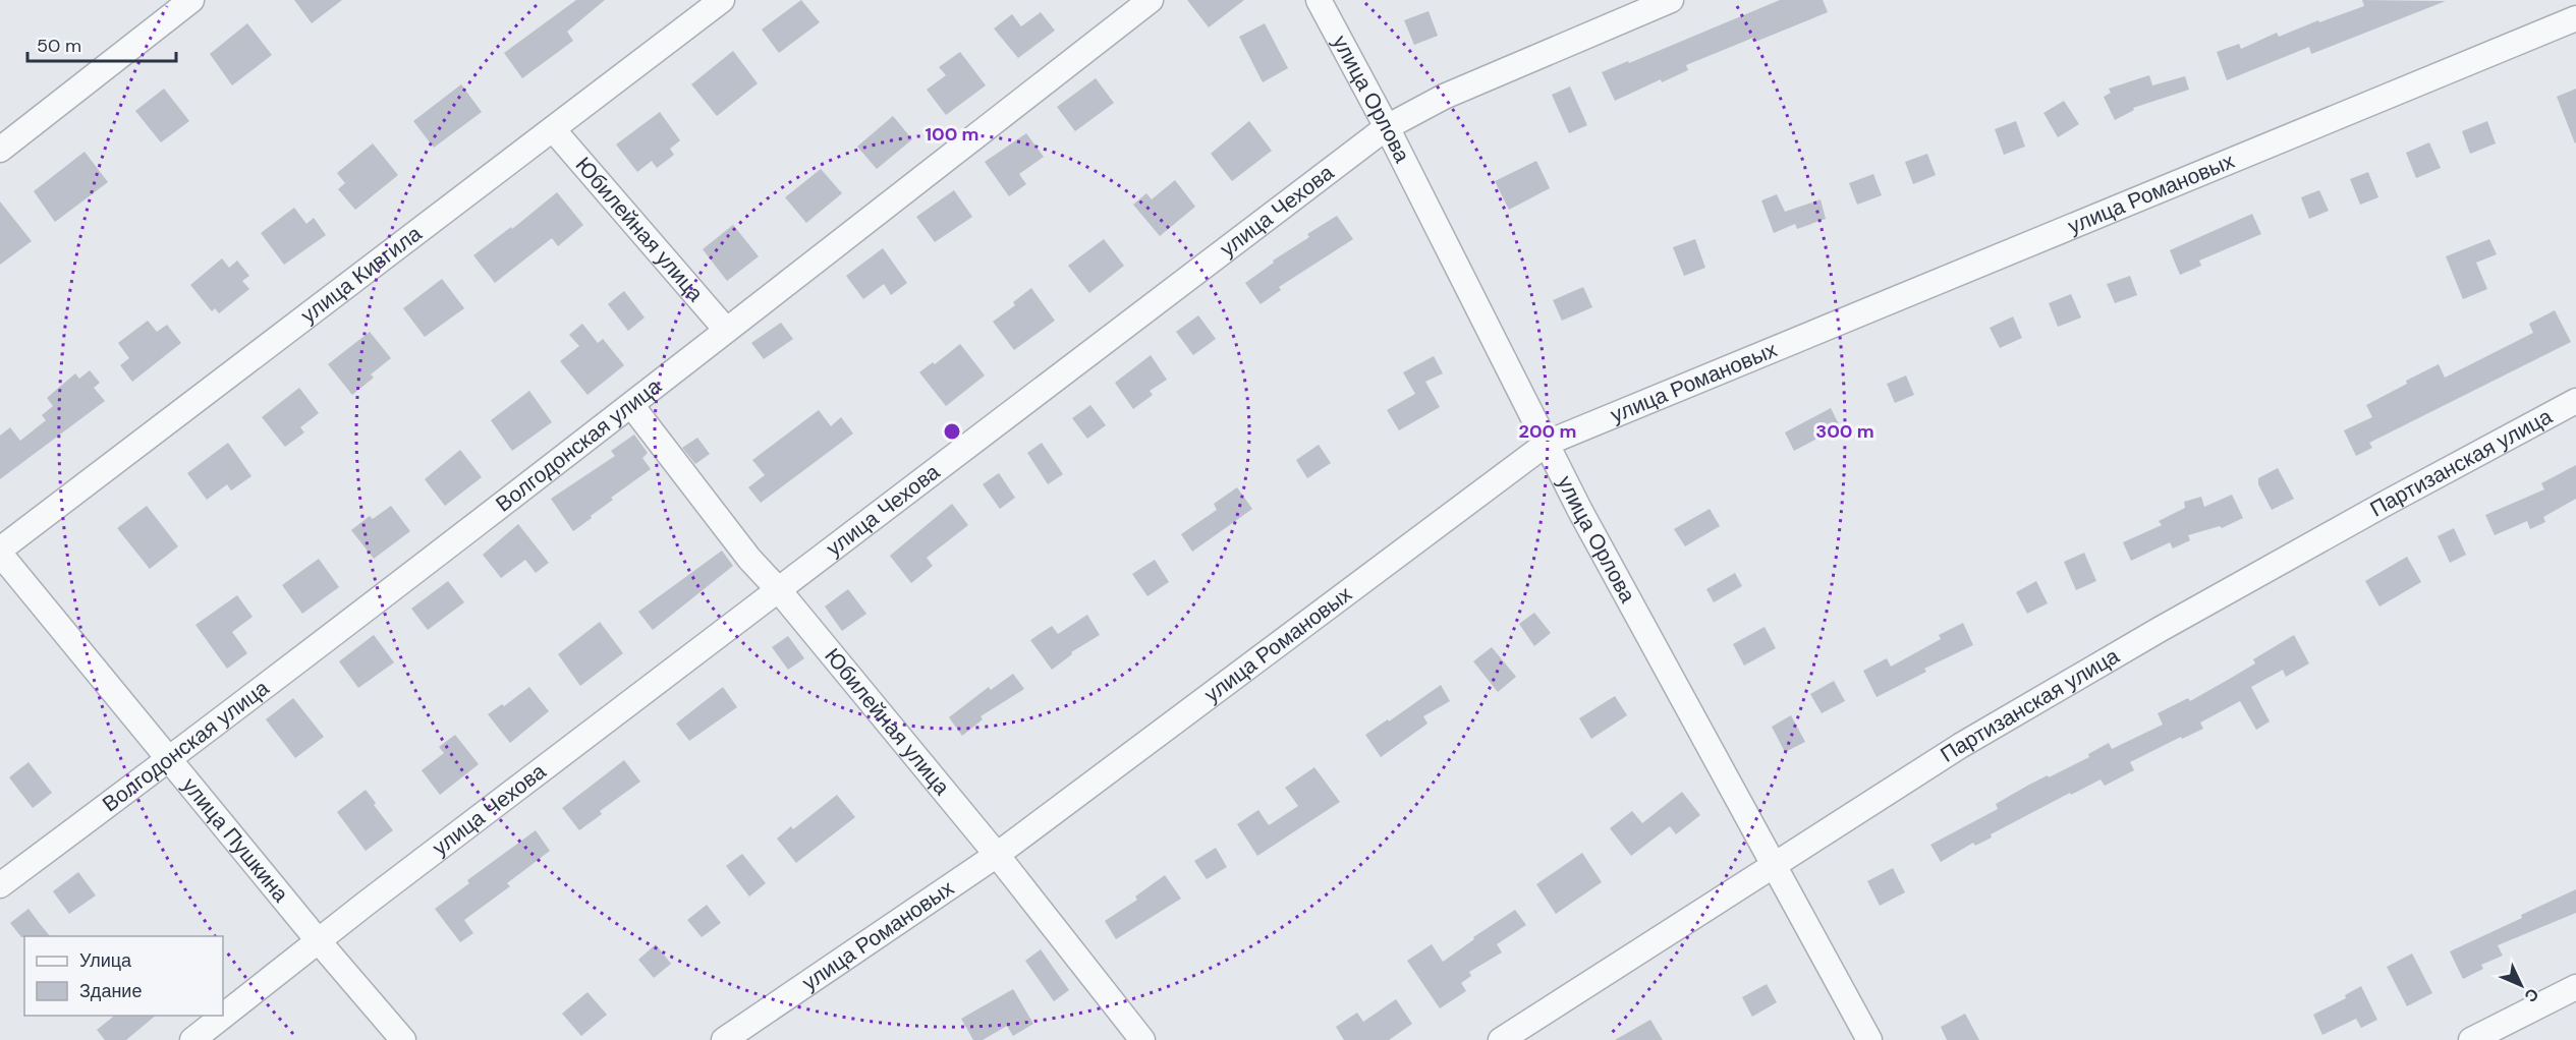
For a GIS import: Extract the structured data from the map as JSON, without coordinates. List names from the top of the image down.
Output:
{
  "streets": {
    "street": [
      "улица Орлова",
      "улица Романовых",
      "улица Чехова",
      "Юбилейная улица",
      "улица Кивгила",
      "Волгодонская улица",
      "Партизанская улица",
      "улица Пушкина"
    ]
  },
  "crossings": [
    ["улица Орлова", "улица Романовых"],
    ["улица Орлова", "улица Чехова"],
    ["улица Орлова", "Партизанская улица"],
    ["улица Романовых", "Юбилейная улица"],
    ["улица Чехова", "Юбилейная улица"],
    ["улица Чехова", "улица Пушкина"],
    ["Юбилейная улица", "улица Кивгила"],
    ["Юбилейная улица", "Волгодонская улица"],
    ["улица Кивгила", "улица Пушкина"],
    ["Волгодонская улица", "улица Пушкина"]
  ],
  "legend": ["Улица", "Здание"],
  "scale_bar": "50 m",
  "north": "bottom right",
  "rings": ["100 m", "200 m", "300 m"]
}
